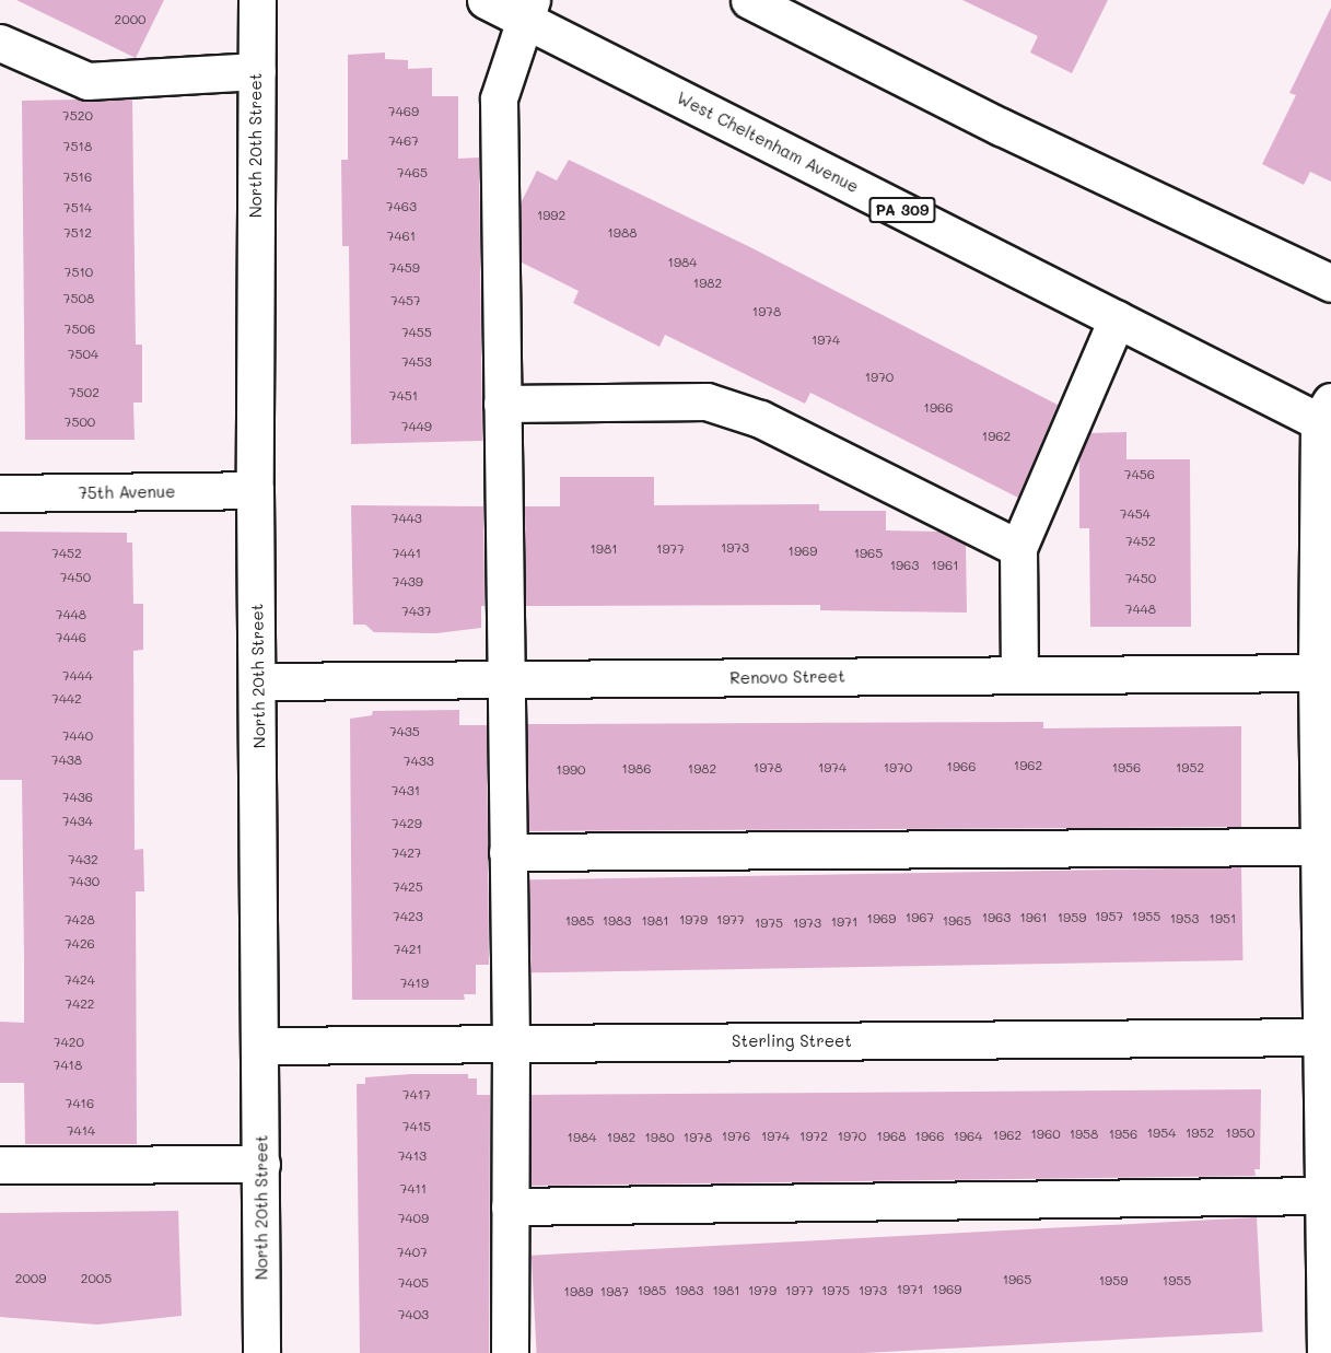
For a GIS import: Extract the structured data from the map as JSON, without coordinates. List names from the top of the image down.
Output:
{
  "streets": {
    "main road": [
      "West Cheltenham Avenue",
      "North 20th Street",
      "PA 309",
      "75th Avenue",
      "Renovo Street",
      "Sterling Street"
    ]
  },
  "crossings": [
    ["North 20th Street", "75th Avenue"],
    ["North 20th Street", "Renovo Street"],
    ["North 20th Street", "Sterling Street"]
  ],
  "house_numbers": [
    "2000",
    "7469",
    "7520",
    "7467",
    "7518",
    "7465",
    "7516",
    "7463",
    "7514",
    "1992",
    "7512",
    "1988",
    "7461",
    "1984",
    "7459",
    "7510",
    "1982",
    "7508",
    "7457",
    "1978",
    "7506",
    "7455",
    "1974",
    "7504",
    "7453",
    "1970",
    "7502",
    "7451",
    "1966",
    "7500",
    "7449",
    "1962",
    "7456",
    "7454",
    "7443",
    "7452",
    "1973",
    "1981",
    "1977",
    "1969",
    "7452",
    "7441",
    "1965",
    "1963",
    "1961",
    "7450",
    "7450",
    "7439",
    "7448",
    "7437",
    "7448",
    "7446",
    "7444",
    "7442",
    "7435",
    "7440",
    "7438",
    "7433",
    "1962",
    "1966",
    "1978",
    "1974",
    "1970",
    "1956",
    "1952",
    "1986",
    "1982",
    "1990",
    "7431",
    "7436",
    "7434",
    "7429",
    "7427",
    "7432",
    "7430",
    "7425",
    "7423",
    "1957",
    "1955",
    "1967",
    "1963",
    "1961",
    "1959",
    "1969",
    "1953",
    "1951",
    "7428",
    "1979",
    "1977",
    "1985",
    "1983",
    "1981",
    "1965",
    "1971",
    "1975",
    "1973",
    "7426",
    "7421",
    "7424",
    "7419",
    "7422",
    "7420",
    "7418",
    "7417",
    "7416",
    "7415",
    "7414",
    "1954",
    "1952",
    "1950",
    "1960",
    "1958",
    "1956",
    "1962",
    "1976",
    "1974",
    "1972",
    "1970",
    "1968",
    "1966",
    "1964",
    "1984",
    "1982",
    "1980",
    "1978",
    "7413",
    "7411",
    "7409",
    "7407",
    "2009",
    "2005",
    "1965",
    "1959",
    "1955",
    "7405",
    "1971",
    "1969",
    "1985",
    "1983",
    "1981",
    "1979",
    "1977",
    "1975",
    "1973",
    "1989",
    "1987",
    "7403"
  ]
}
